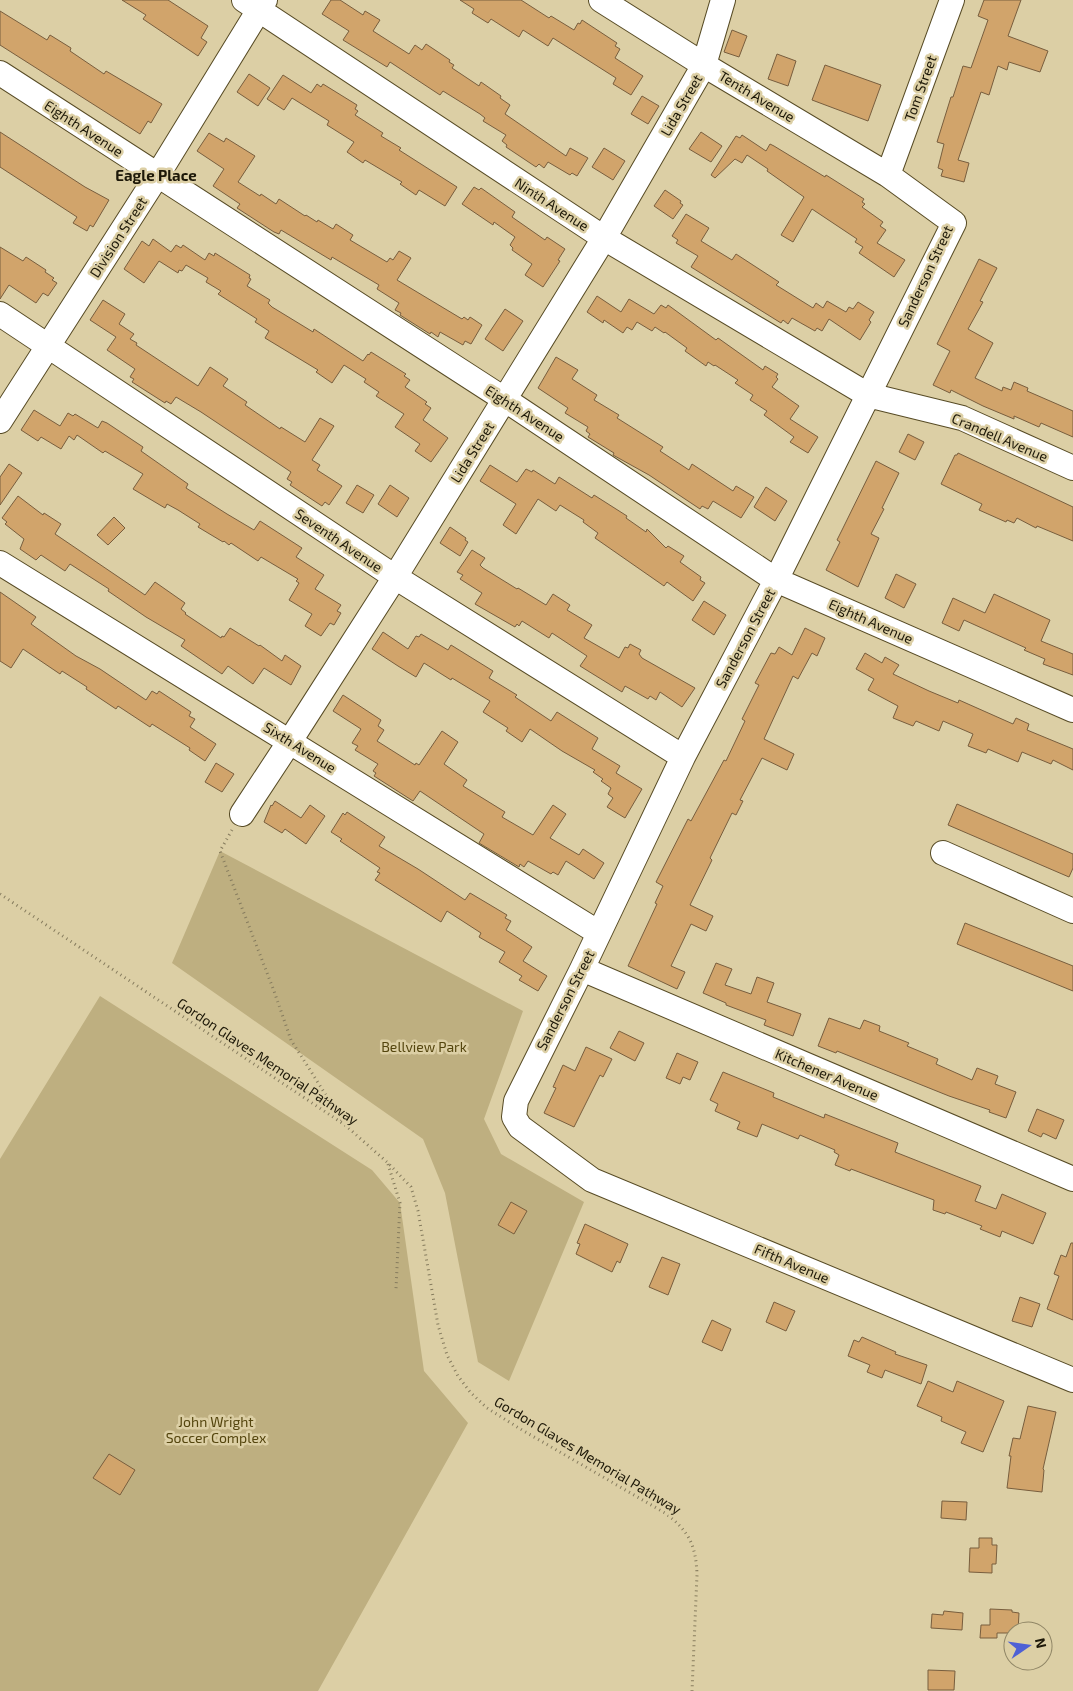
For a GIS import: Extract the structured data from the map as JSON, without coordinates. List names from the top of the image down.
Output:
{
  "streets": {
    "street": [
      "Tom Street",
      "Tenth Avenue",
      "Lida Street",
      "Eighth Avenue",
      "Ninth Avenue",
      "Division Street",
      "Sanderson Street",
      "Crandell Avenue",
      "Seventh Avenue",
      "Sixth Avenue",
      "Kitchener Avenue",
      "Fifth Avenue"
    ],
    "path": ["Gordon Glaves Memorial Pathway"]
  },
  "crossings": [
    ["Tom Street", "Tenth Avenue"],
    ["Tom Street", "Sanderson Street"],
    ["Tenth Avenue", "Lida Street"],
    ["Tenth Avenue", "Sanderson Street"],
    ["Lida Street", "Eighth Avenue"],
    ["Lida Street", "Ninth Avenue"],
    ["Lida Street", "Seventh Avenue"],
    ["Lida Street", "Sixth Avenue"],
    ["Eighth Avenue", "Division Street"],
    ["Eighth Avenue", "Sanderson Street"],
    ["Ninth Avenue", "Division Street"],
    ["Ninth Avenue", "Sanderson Street"],
    ["Ninth Avenue", "Crandell Avenue"],
    ["Division Street", "Seventh Avenue"],
    ["Sanderson Street", "Crandell Avenue"],
    ["Sanderson Street", "Seventh Avenue"],
    ["Sanderson Street", "Sixth Avenue"],
    ["Sanderson Street", "Kitchener Avenue"],
    ["Sanderson Street", "Fifth Avenue"]
  ],
  "districts": ["Eagle Place"],
  "parks": ["Bellview Park", "John Wright Soccer Complex"],
  "north": "right"
}
